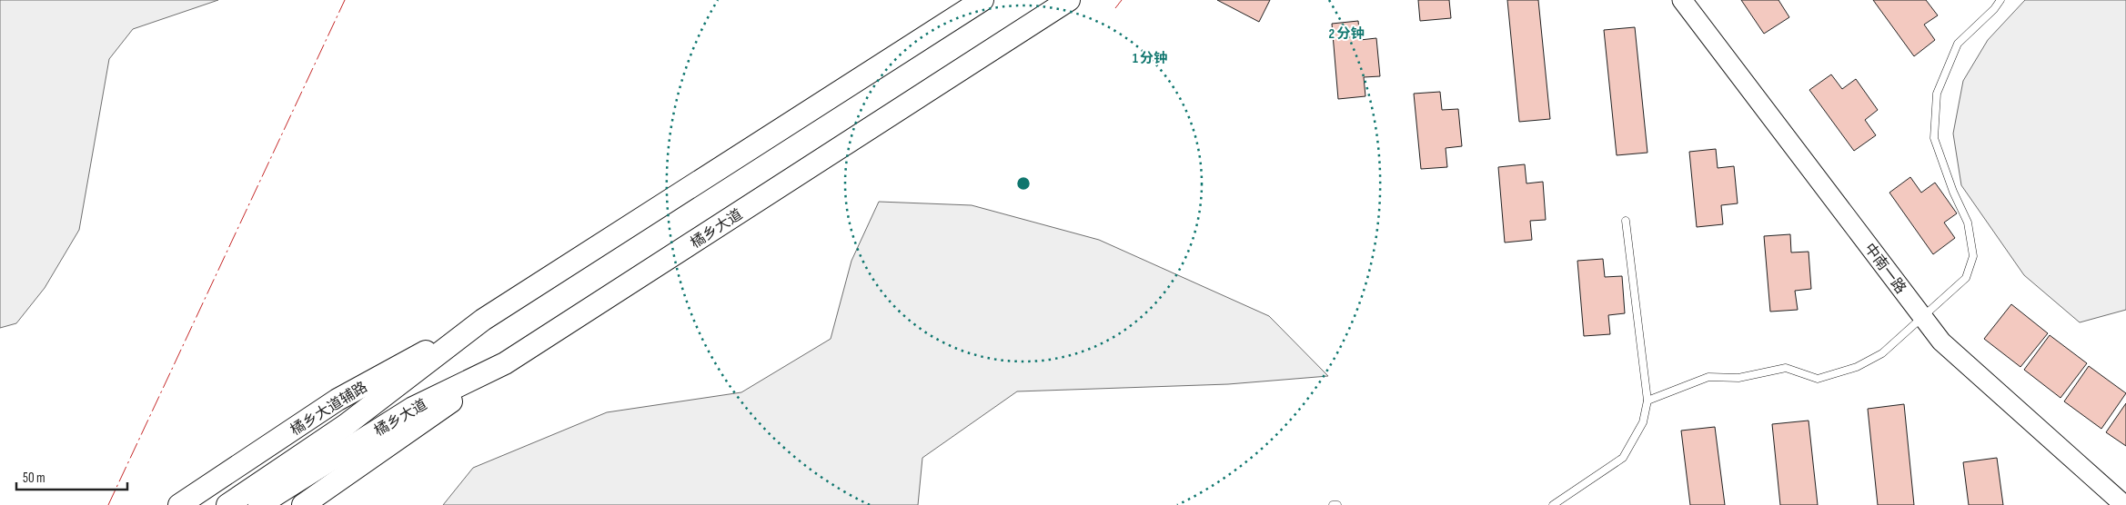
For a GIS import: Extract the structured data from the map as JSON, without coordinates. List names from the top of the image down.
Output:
{
  "streets": {
    "main road": ["橘乡大道", "橘乡大道辅路"],
    "street": ["中南一路"]
  },
  "crossings": [
    ["橘乡大道", "橘乡大道辅路"]
  ],
  "scale_bar": "50 m",
  "rings": ["2 分钟", "1 分钟"]
}
